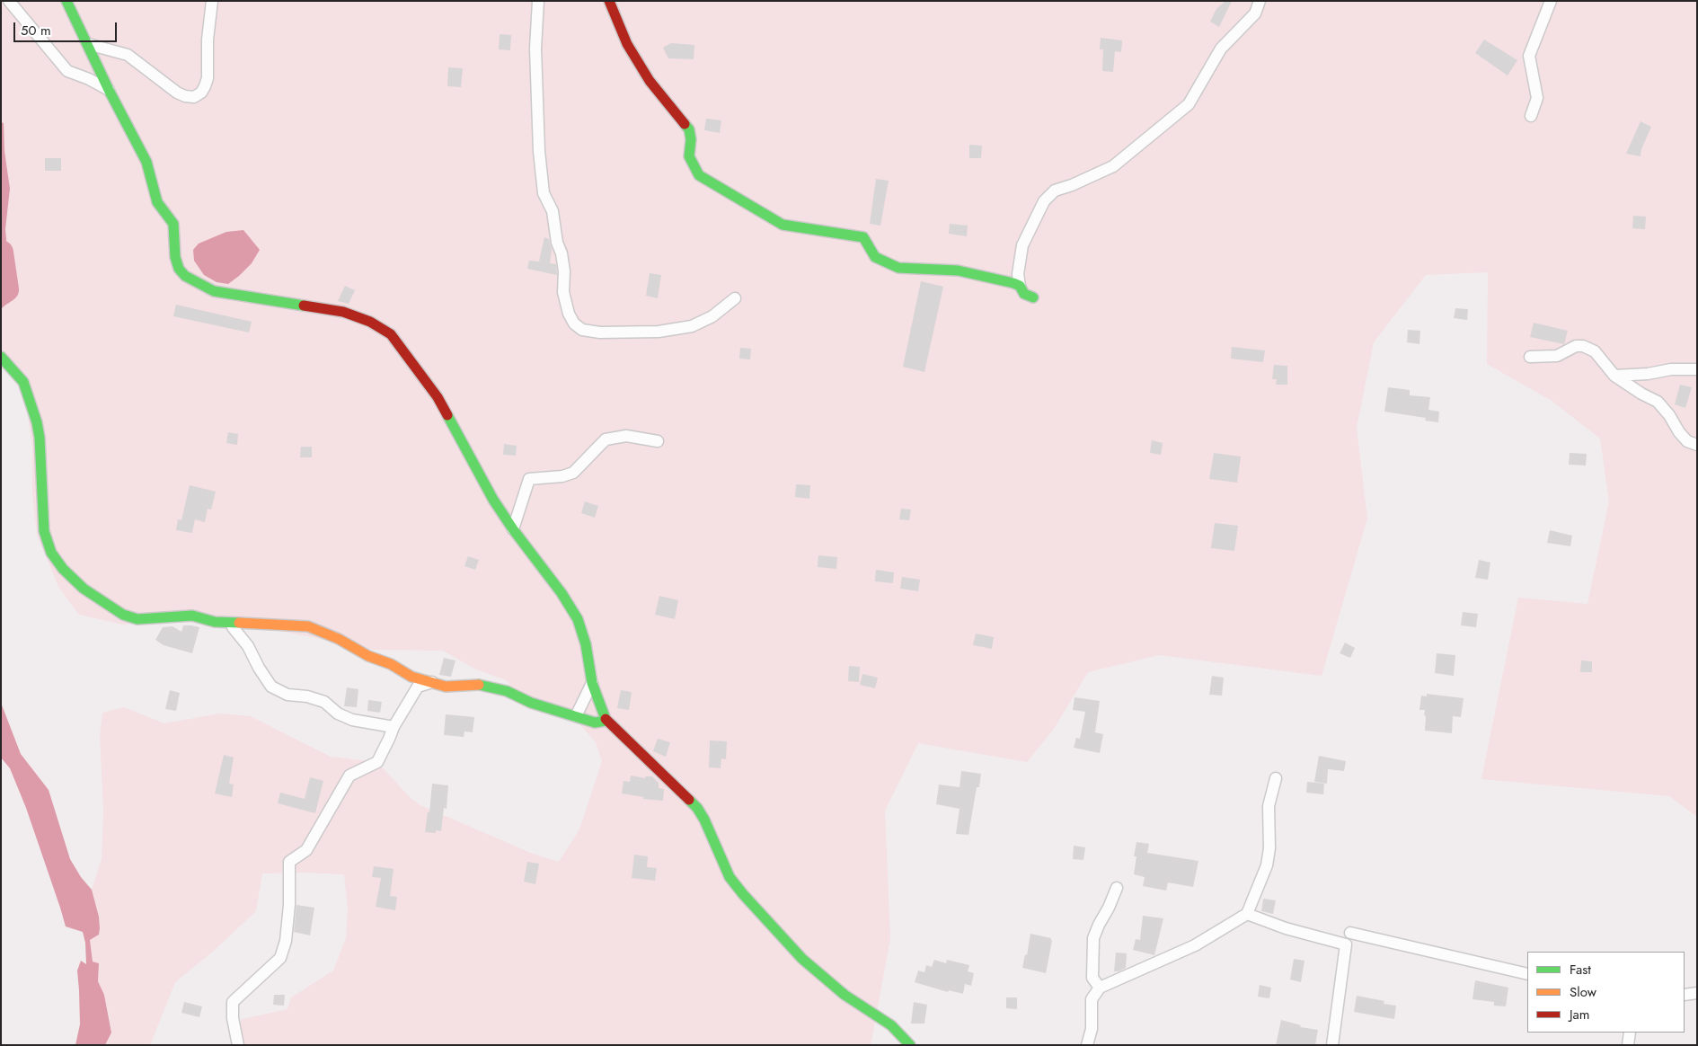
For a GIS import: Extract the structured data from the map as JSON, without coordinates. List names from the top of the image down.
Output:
{
  "legend": ["Fast", "Slow", "Jam"],
  "scale_bar": "50 m"
}
